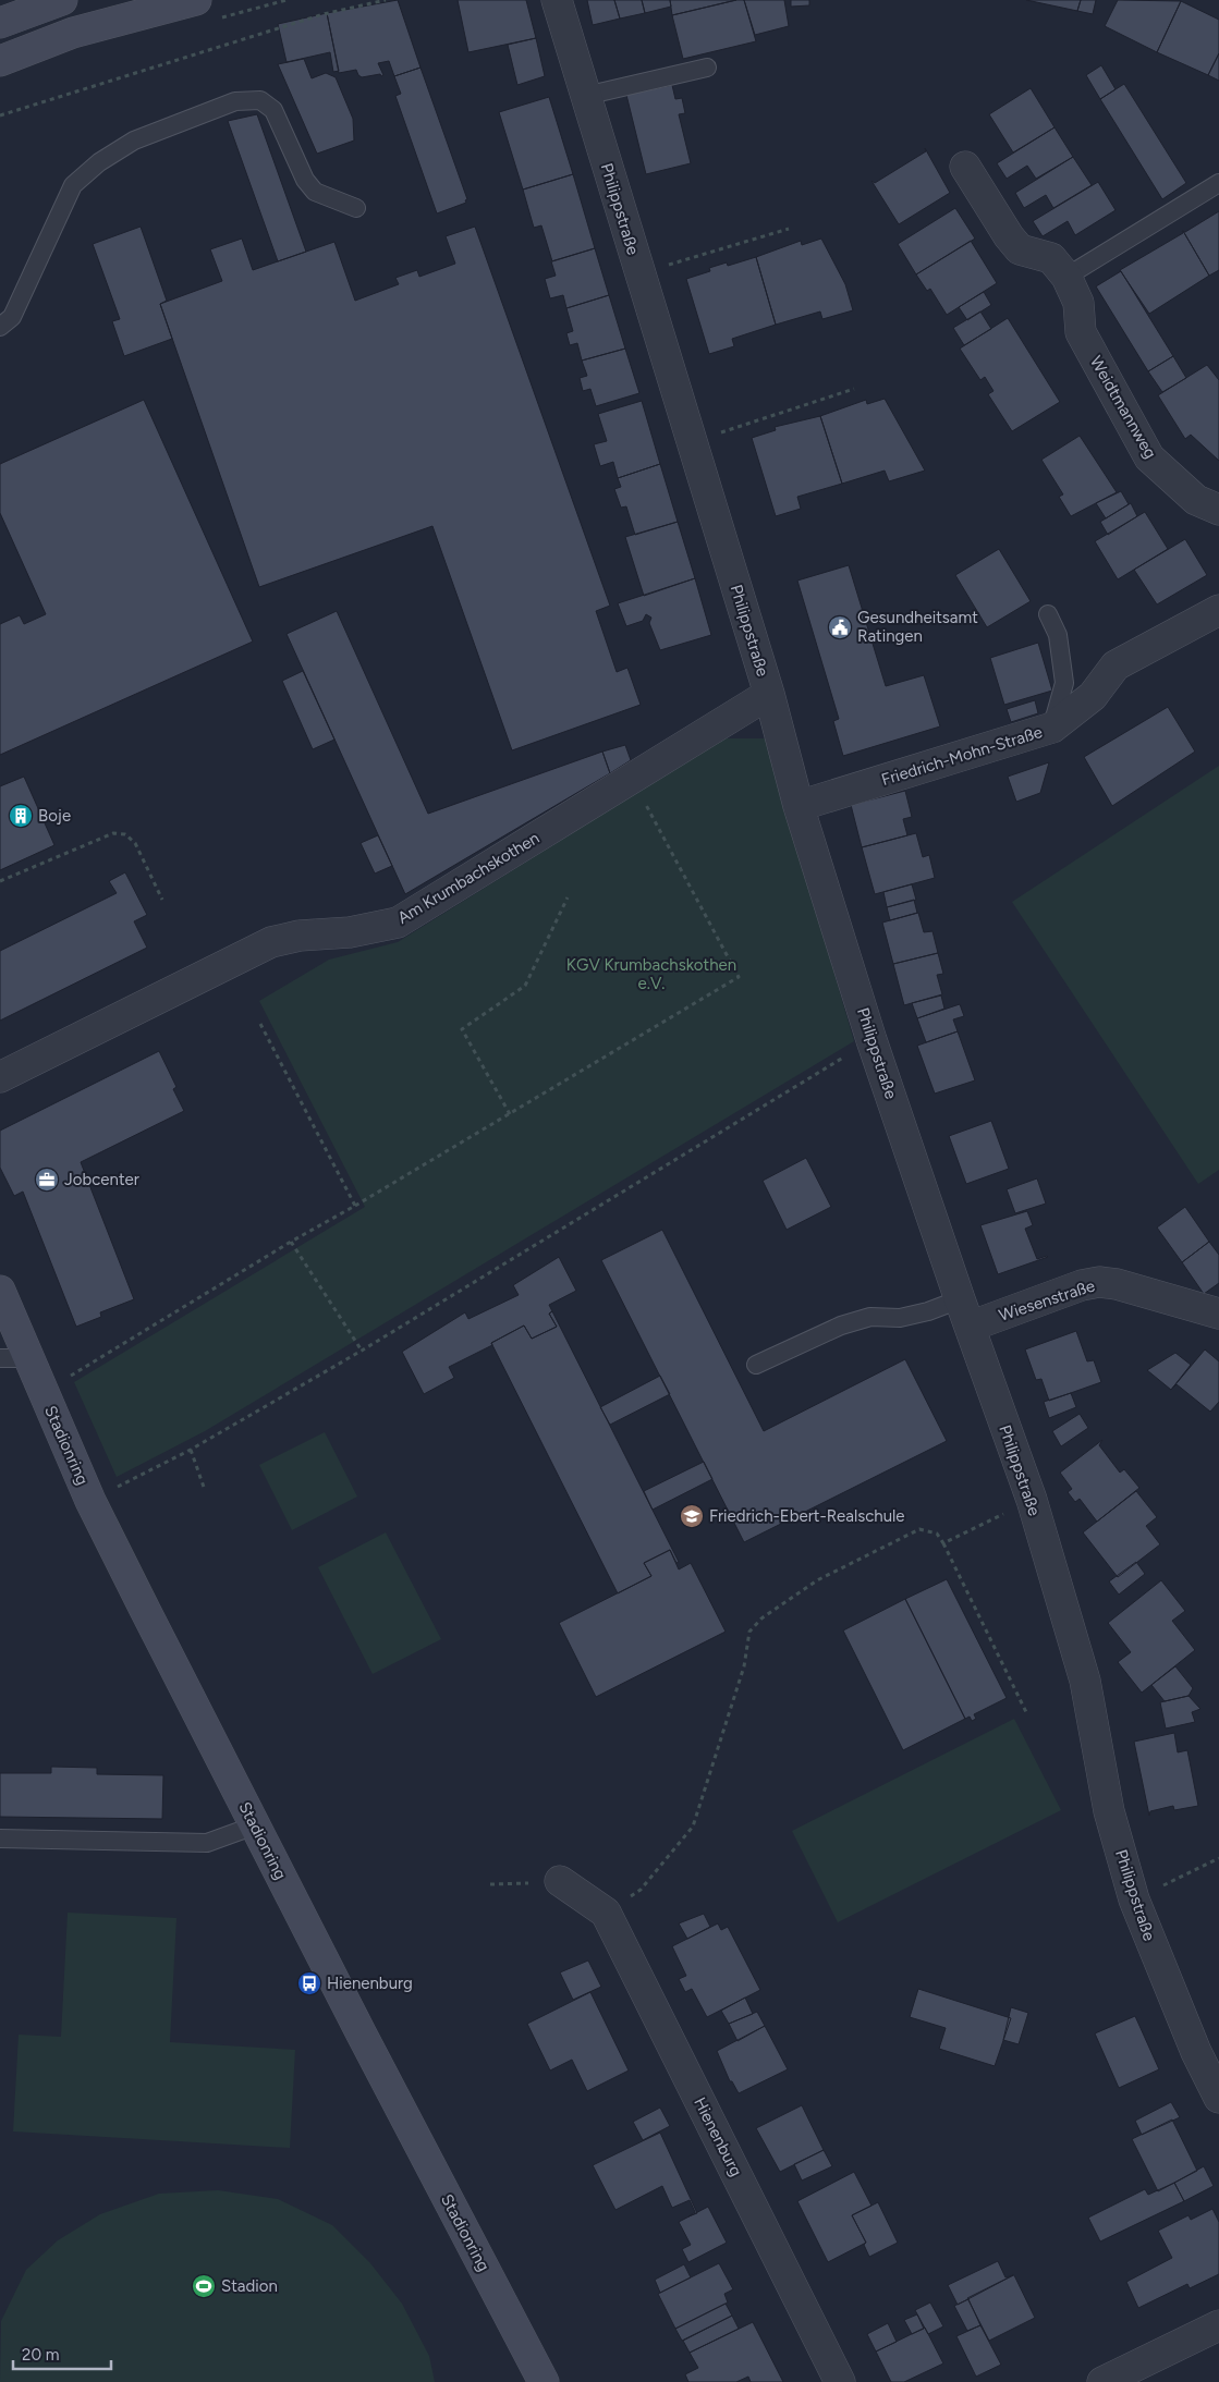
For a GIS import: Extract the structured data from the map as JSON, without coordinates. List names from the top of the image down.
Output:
{
  "streets": {
    "main road": ["Stadionring"],
    "street": [
      "Philippstraße",
      "Weidtmannweg",
      "Friedrich-Mohn-Straße",
      "Am Krumbachskothen",
      "Wiesenstraße",
      "Hienenburg"
    ]
  },
  "crossings": [
    ["Philippstraße", "Friedrich-Mohn-Straße"],
    ["Philippstraße", "Am Krumbachskothen"],
    ["Philippstraße", "Wiesenstraße"]
  ],
  "parks": ["KGV Krumbachskothen e.V."],
  "places": {
    "public building": ["Gesundheitsamt Ratingen"],
    "building": ["Boje"],
    "office": ["Jobcenter"],
    "school or university": ["Friedrich-Ebert-Realschule"],
    "bus stop": ["Hienenburg"],
    "sports": ["Stadion"]
  },
  "scale_bar": "20 m"
}
